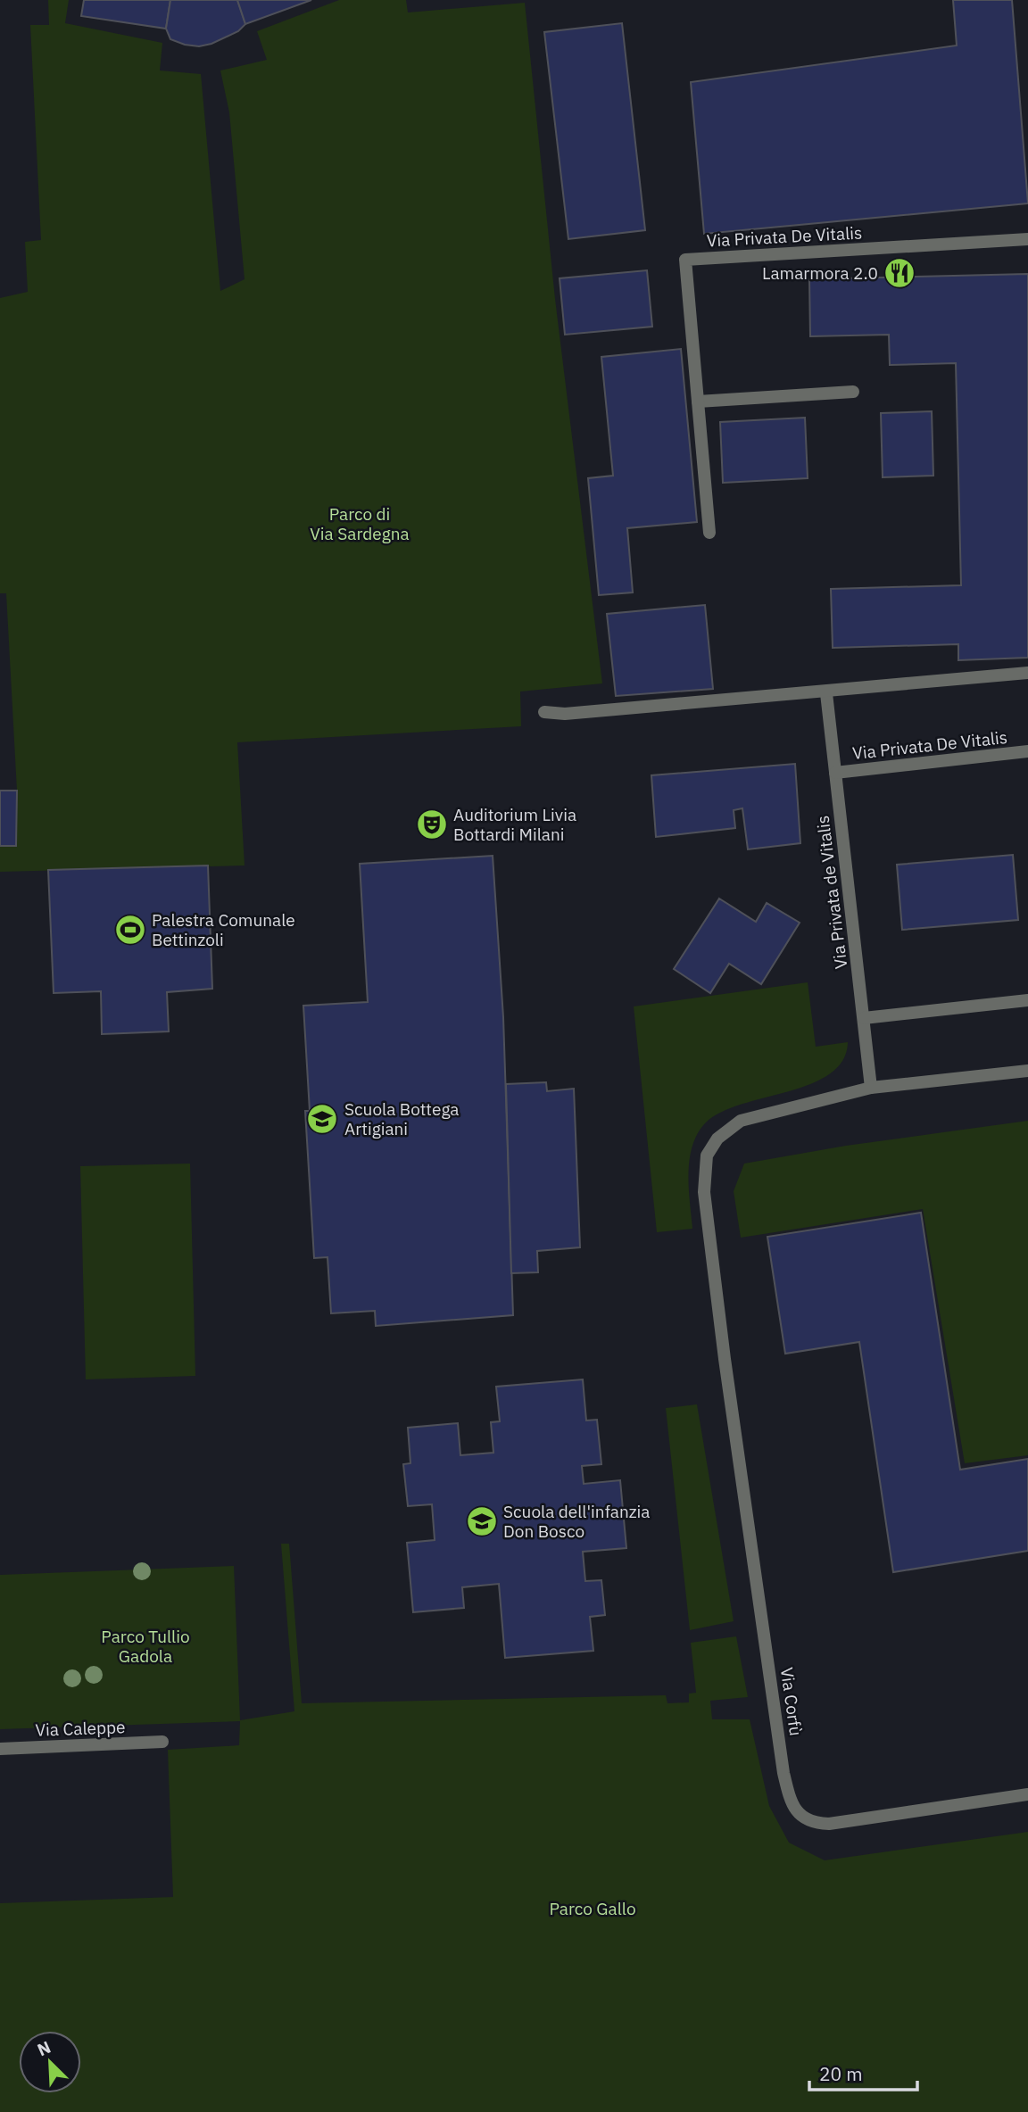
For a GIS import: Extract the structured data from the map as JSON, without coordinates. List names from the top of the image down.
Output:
{
  "streets": {
    "street": [
      "Via Privata De Vitalis",
      "Via Privata de Vitalis",
      "Via Corfù",
      "Via Caleppe"
    ]
  },
  "crossings": [
    ["Via Privata De Vitalis", "Via Privata de Vitalis"],
    ["Via Privata de Vitalis", "Via Corfù"]
  ],
  "parks": ["Parco di Via Sardegna", "Parco Tullio Gadola", "Parco Gallo"],
  "places": {
    "restaurant": ["Lamarmora 2.0"],
    "theatre": ["Auditorium Livia Bottardi Milani"],
    "sports": ["Palestra Comunale Bettinzoli"],
    "school or university": ["Scuola Bottega Artigiani", "Scuola dell'infanzia Don Bosco"]
  },
  "scale_bar": "20 m",
  "north": "top left"
}
